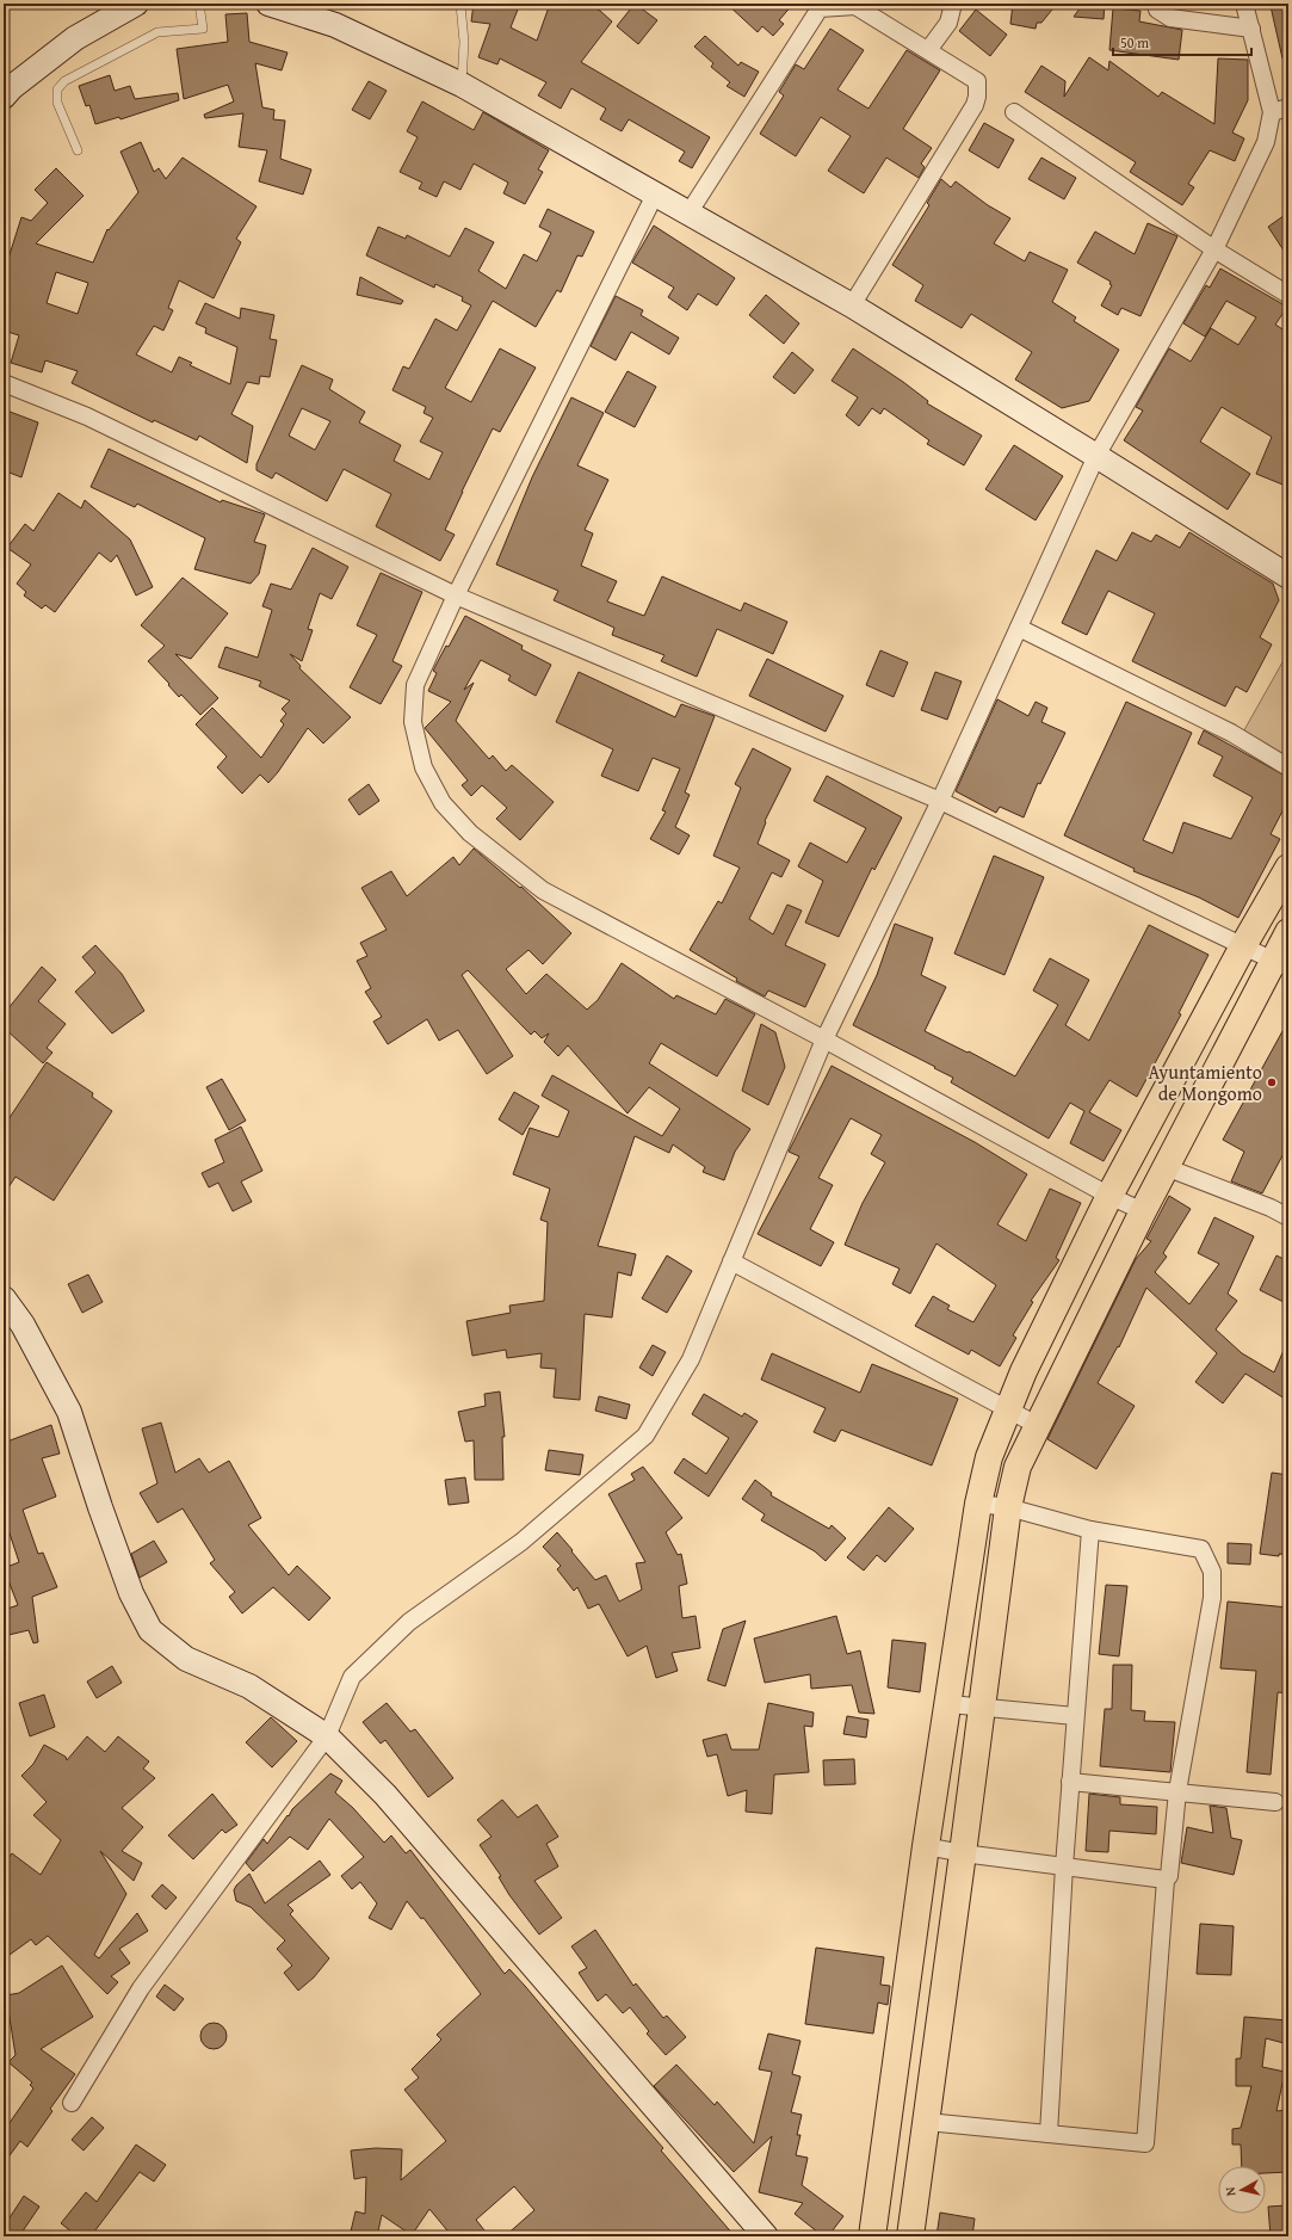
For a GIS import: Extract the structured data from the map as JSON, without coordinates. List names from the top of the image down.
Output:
{
  "places": ["Ayuntamiento de Mongomo"],
  "scale_bar": "50 m",
  "north": "left"
}
